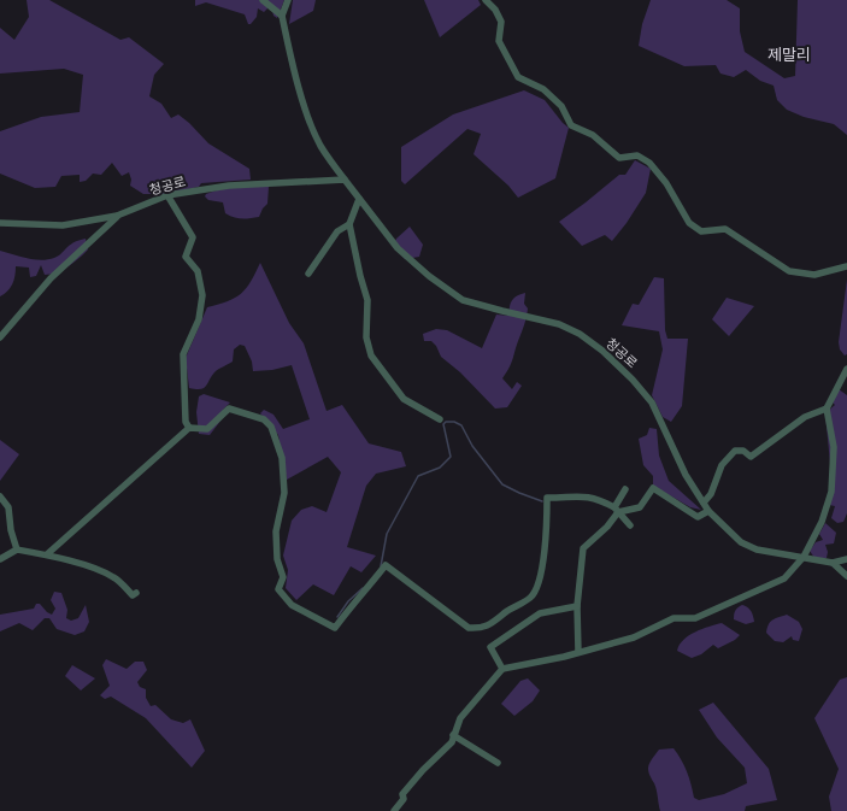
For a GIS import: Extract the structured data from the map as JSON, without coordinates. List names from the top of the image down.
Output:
{
  "streets": {
    "street": ["청공로"]
  },
  "districts": ["제말리"]
}
